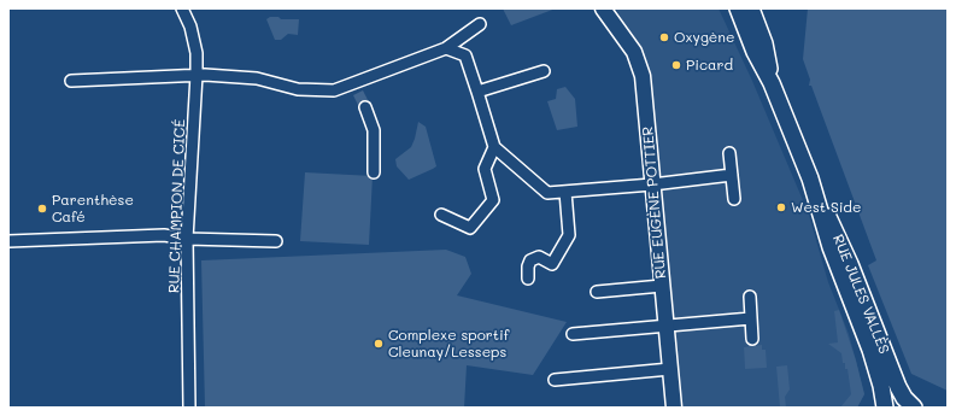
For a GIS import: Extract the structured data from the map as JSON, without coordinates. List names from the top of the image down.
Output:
{
  "streets": {
    "main road": ["RUE JULES VALLÈS"],
    "street": ["RUE EUGÈNE POTTIER", "RUE CHAMPION DE CICÉ"]
  },
  "places": [
    "Oxygène",
    "Picard",
    "West Side",
    "Parenthèse Café",
    "Complexe sportif Cleunay/Lesseps"
  ]
}
